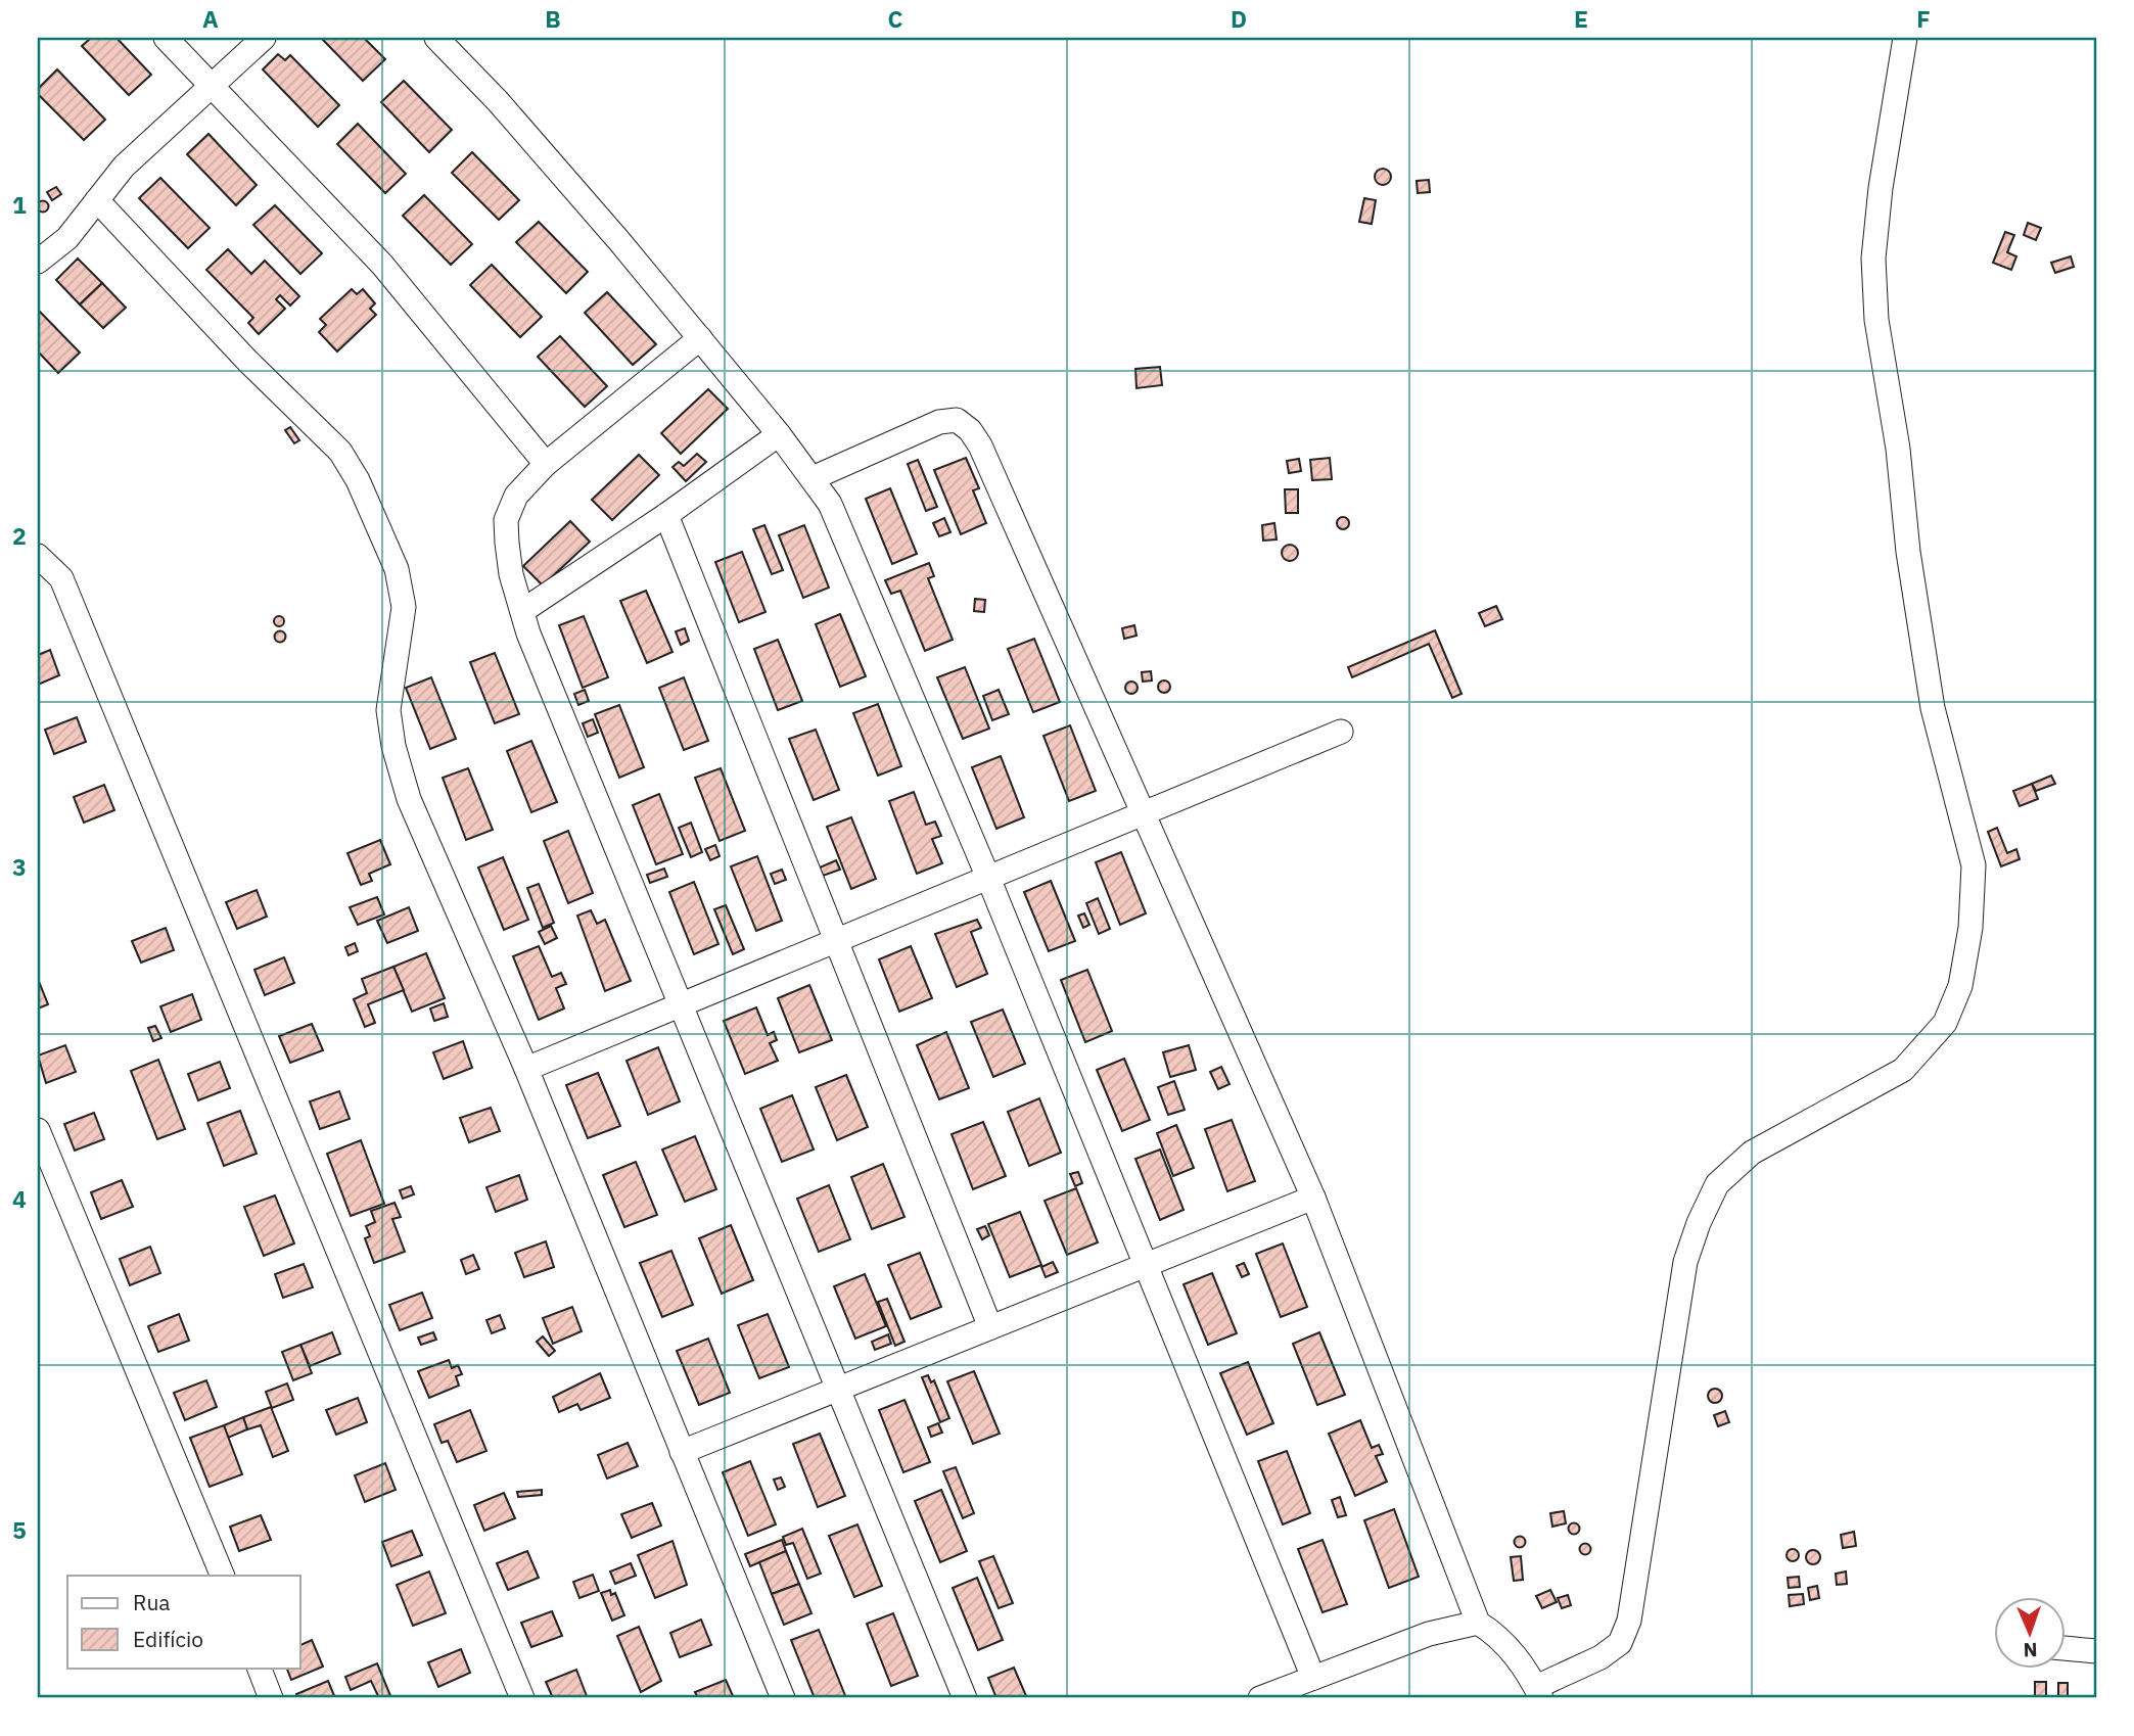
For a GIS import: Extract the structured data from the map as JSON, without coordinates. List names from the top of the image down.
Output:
{
  "legend": ["Rua", "Edifício"],
  "north": "bottom",
  "grid": {
    "columns": [
      "A",
      "B",
      "C",
      "D",
      "E",
      "F"
    ],
    "rows": [
      "1",
      "2",
      "3",
      "4",
      "5"
    ]
  }
}
